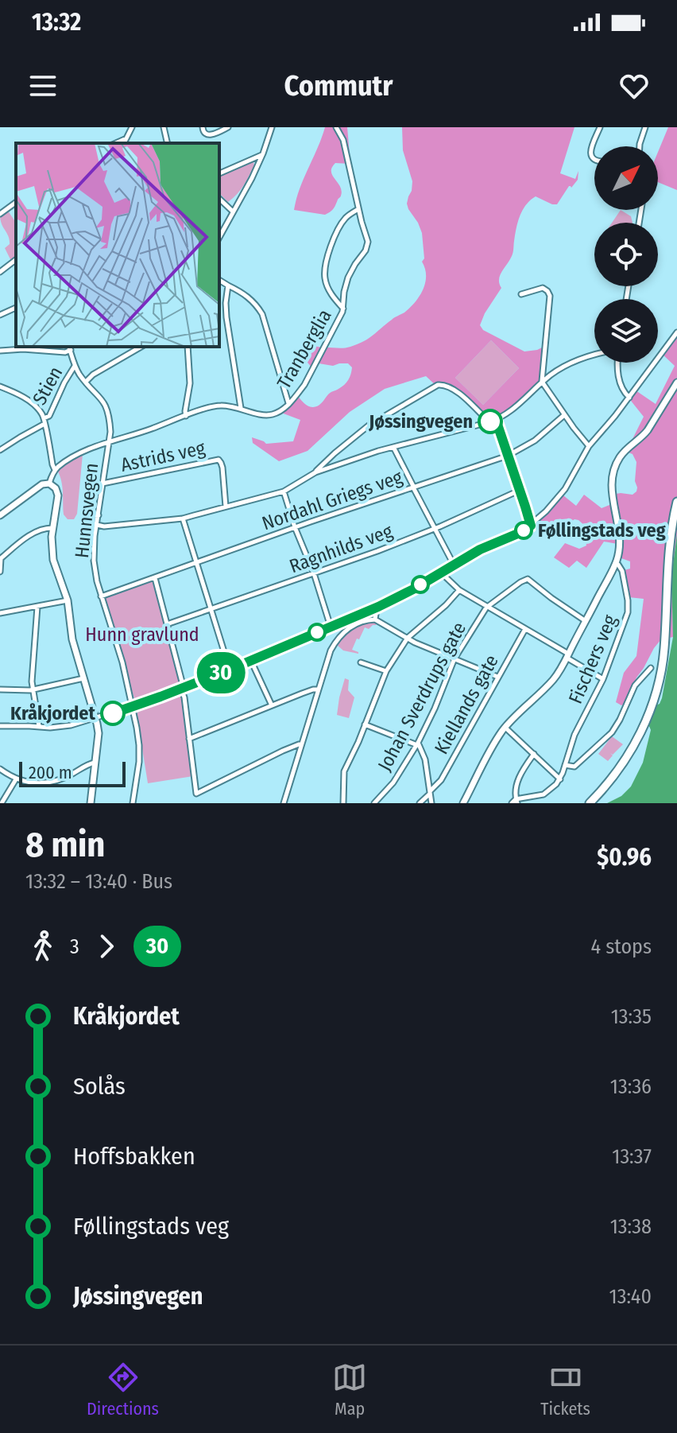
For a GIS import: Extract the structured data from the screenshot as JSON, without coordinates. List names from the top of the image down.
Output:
{
  "streets": {
    "street": [
      "Tranberglia",
      "Stien",
      "Astrids veg",
      "Nordahl Griegs veg",
      "Hunnsvegen",
      "Ragnhilds veg",
      "Fischers veg",
      "Johan Sverdrups gate",
      "Kiellands gate"
    ]
  },
  "crossings": [
    ["Tranberglia", "Hunnsvegen"],
    ["Stien", "Hunnsvegen"],
    ["Astrids veg", "Hunnsvegen"],
    ["Nordahl Griegs veg", "Hunnsvegen"]
  ],
  "parks": ["Hunn gravlund"],
  "places": ["Jøssingvegen", "Føllingstads veg", "Kråkjordet"],
  "lines": ["bus line 30"],
  "scale_bar": "200 m",
  "north": "top right",
  "page": {
    "status": "13:32",
    "header": "Commutr",
    "on_map": "30",
    "scale": "200 m",
    "heading": ["8 min", "13:32 – 13:40 · Bus", "$0.96"],
    "legs": ["3", "30", "4 stops"],
    "list": [
      {
        "name": "Kråkjordet",
        "value": "13:35"
      },
      {
        "name": "Solås",
        "value": "13:36"
      },
      {
        "name": "Hoffsbakken",
        "value": "13:37"
      },
      {
        "name": "Føllingstads veg",
        "value": "13:38"
      },
      {
        "name": "Jøssingvegen",
        "value": "13:40"
      }
    ],
    "tabs": ["Directions", "Map", "Tickets"]
  }
}
